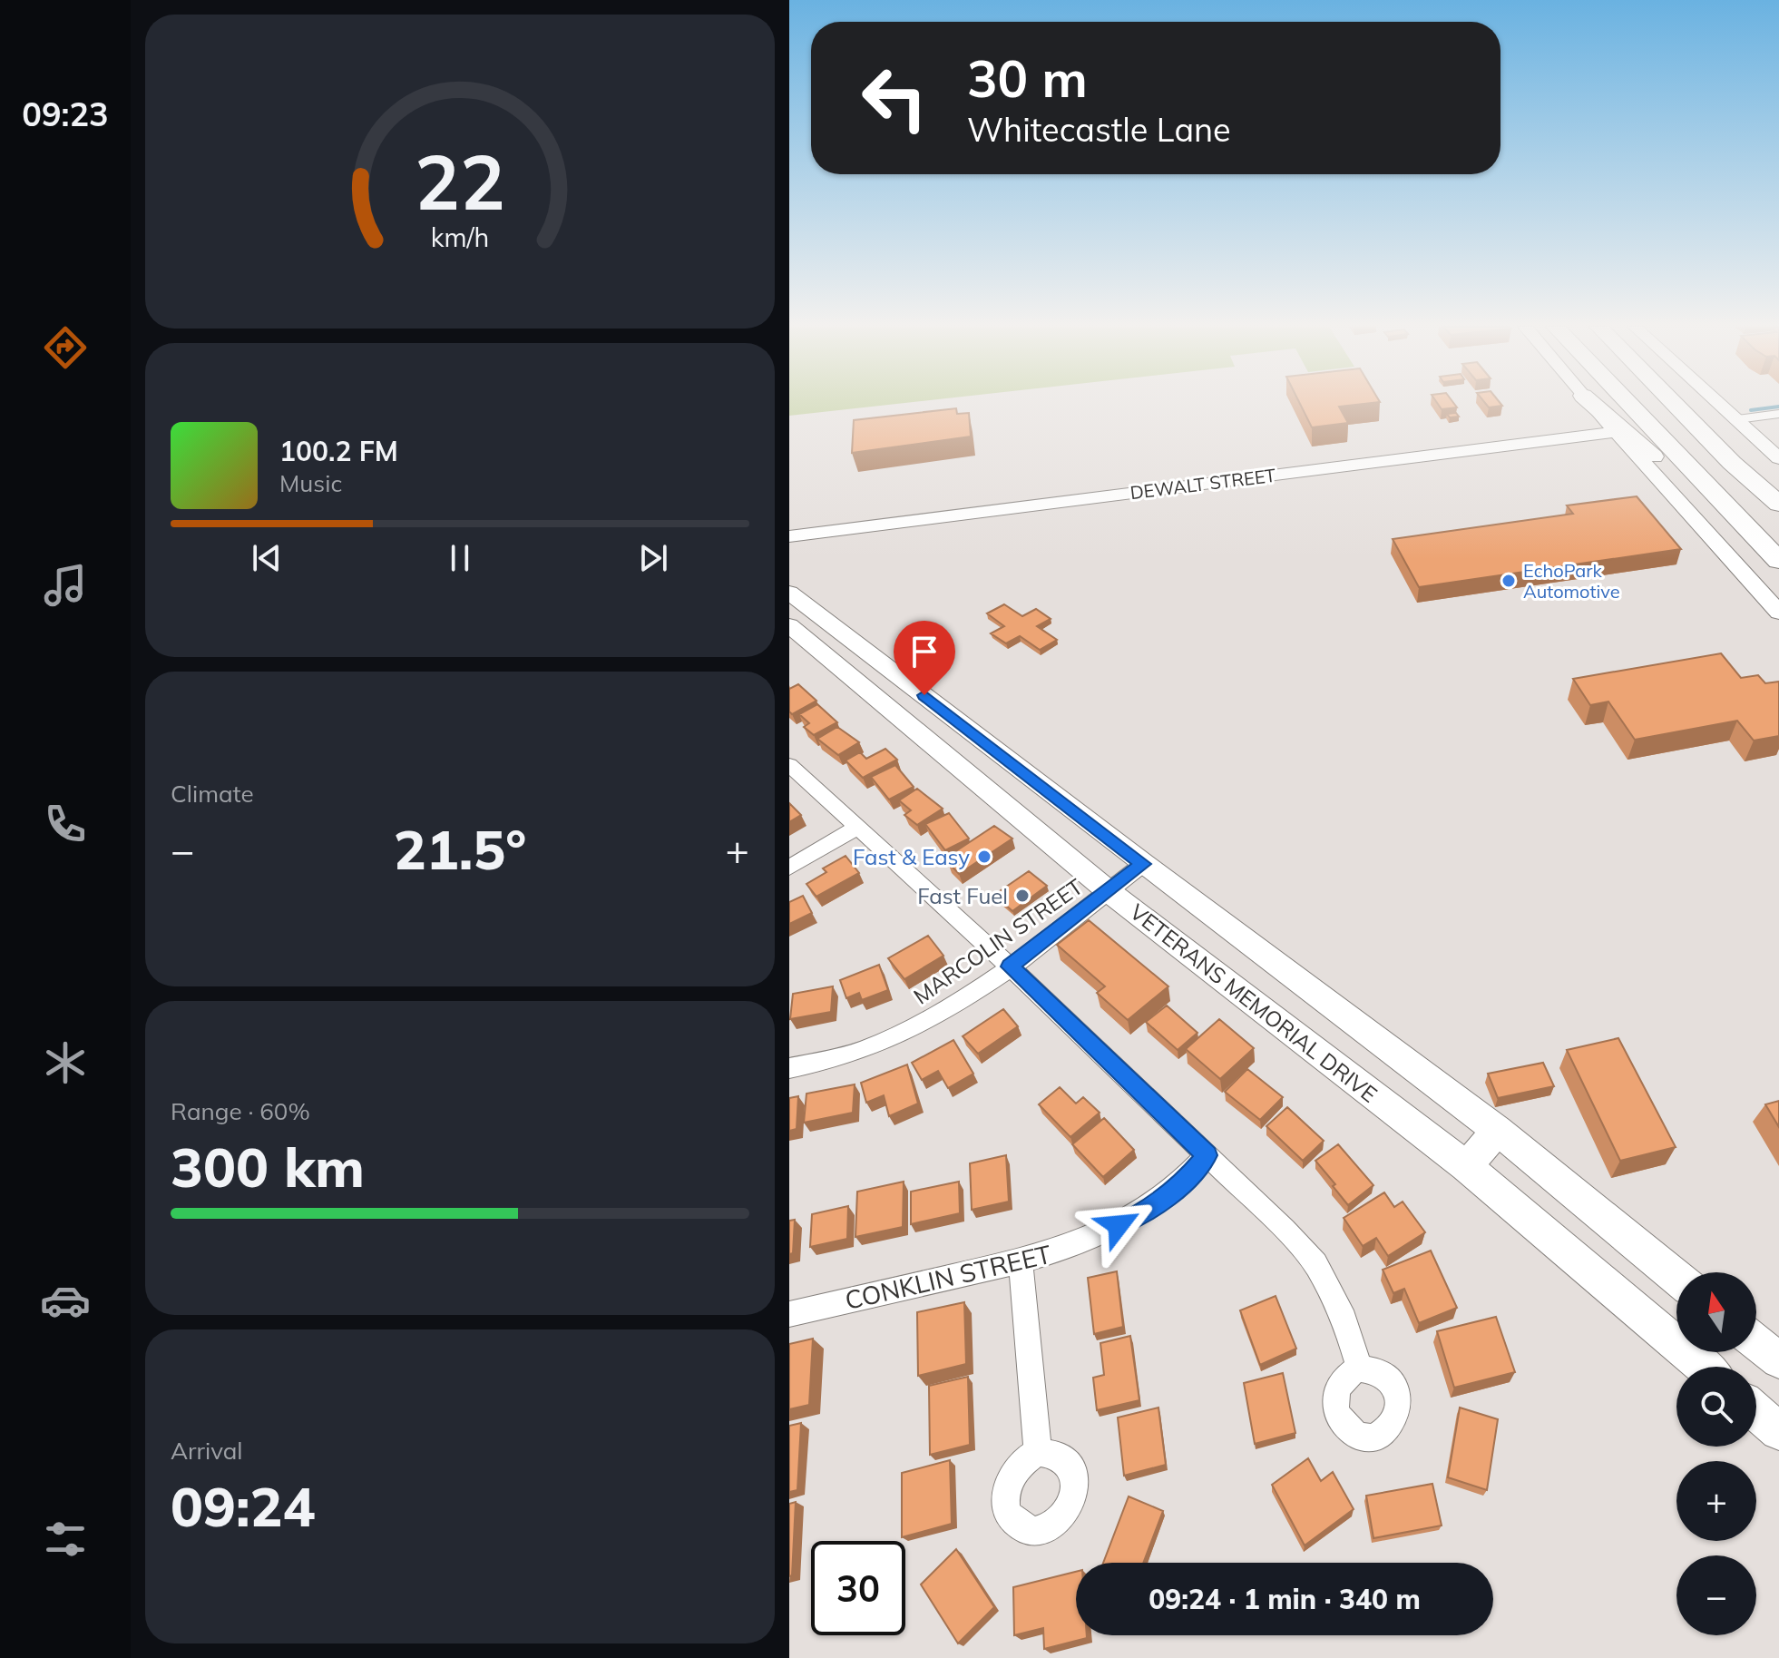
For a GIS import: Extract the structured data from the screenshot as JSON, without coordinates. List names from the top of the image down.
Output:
{
  "streets": {
    "main road": ["DEWALT STREET", "VETERANS MEMORIAL DRIVE"],
    "street": ["MARCOLIN STREET", "CONKLIN STREET"]
  },
  "crossings": [
    ["MARCOLIN STREET", "VETERANS MEMORIAL DRIVE"]
  ],
  "places": ["EchoPark Automotive", "Fast & Easy", "Fast Fuel"],
  "north": "top",
  "page": {
    "tabs": "09:23",
    "turn": ["30 m", "Whitecastle Lane"],
    "song": ["100.2 FM", "Music"],
    "tile": [
      "Climate",
      ["Range · 60%", "300 km"],
      ["Arrival", "09:24"]
    ],
    "heat": ["−", "21.5°", "+"],
    "map_buttons": ["+", "−"],
    "limit": "30",
    "trip": "09:24 · 1 min · 340 m",
    "gauge": ["22", "km/h"]
  }
}
